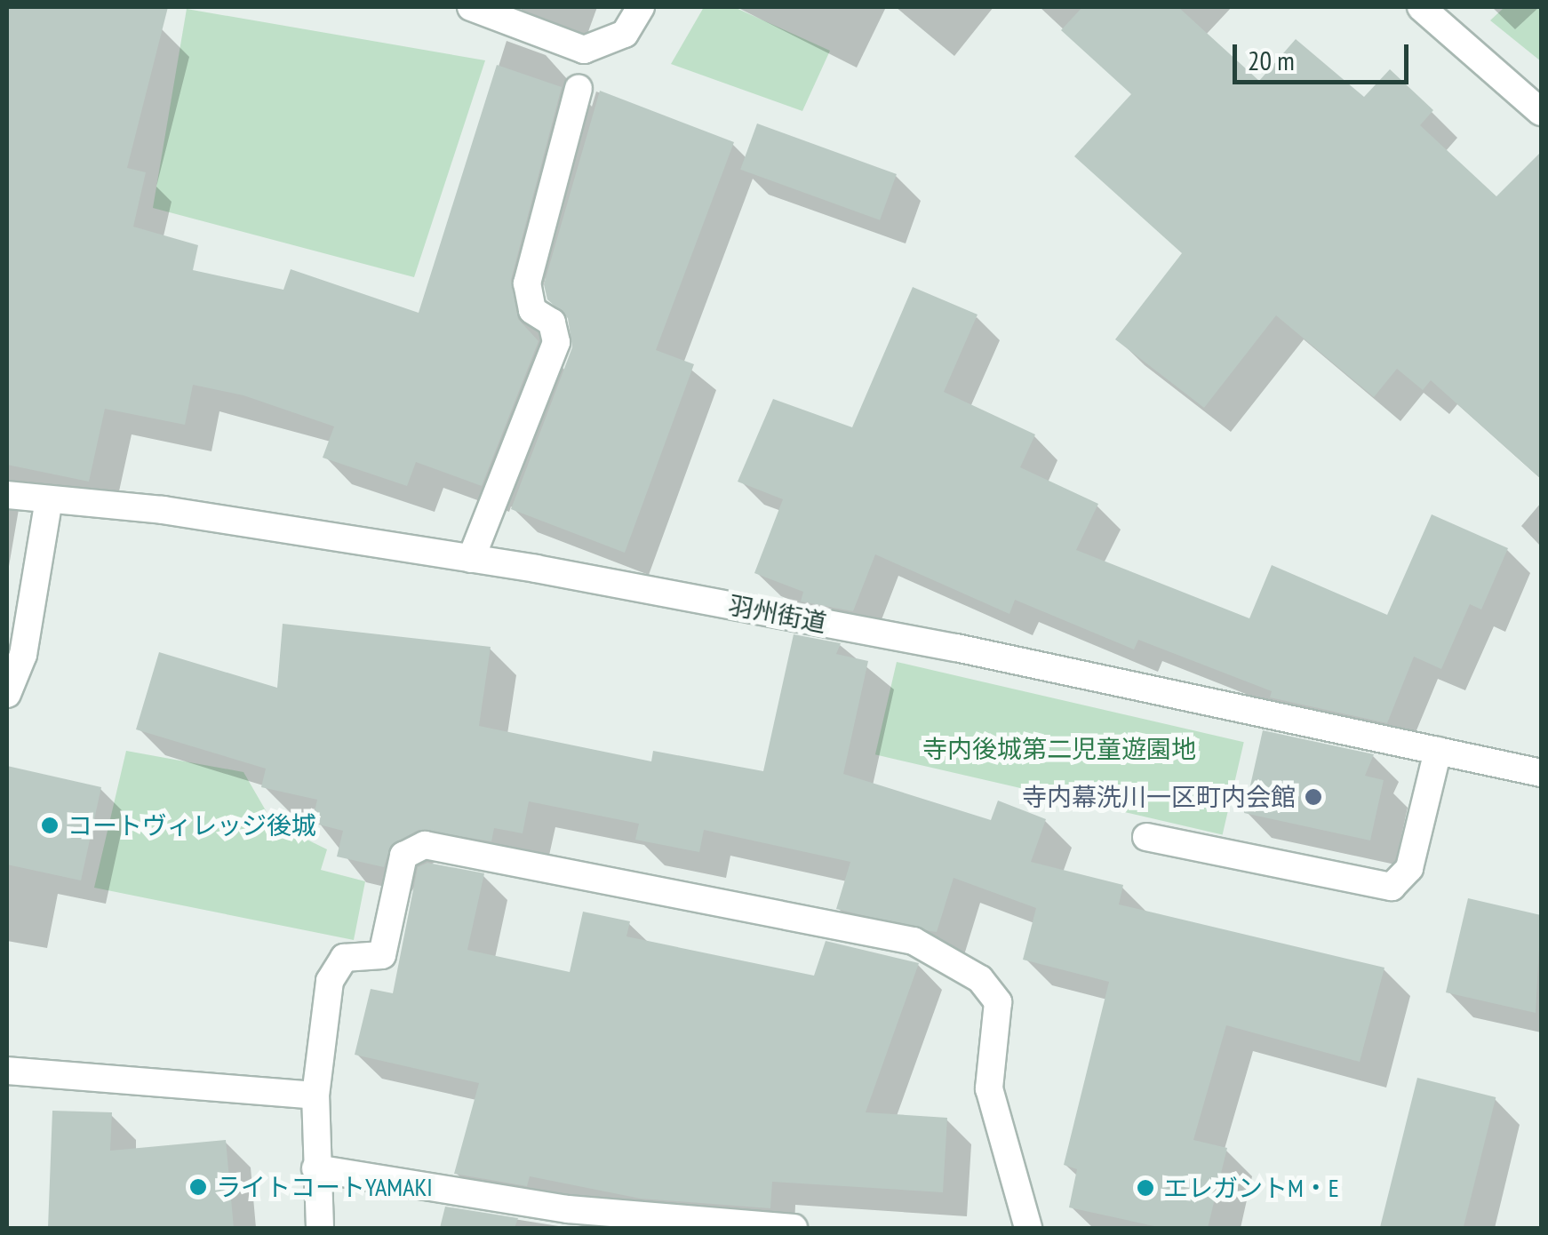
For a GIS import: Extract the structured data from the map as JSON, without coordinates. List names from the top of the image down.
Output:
{
  "streets": {
    "street": ["羽州街道"]
  },
  "parks": ["寺内後城第二児童遊園地"],
  "places": [
    "寺内幕洗川一区町内会館",
    "コートヴィレッジ後城",
    "ライトコートYAMAKI",
    "エレガントM・E"
  ],
  "scale_bar": "20 m"
}
